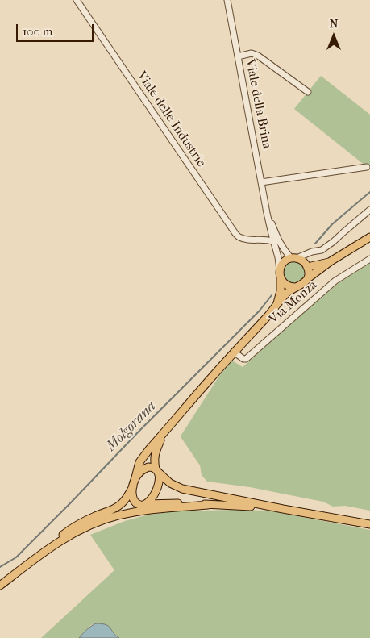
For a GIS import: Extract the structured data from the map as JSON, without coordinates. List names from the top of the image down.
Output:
{
  "streets": {
    "street": ["Viale della Brina", "Viale delle Industrie", "Via Monza"]
  },
  "crossings": [
    ["Viale della Brina", "Viale delle Industrie"]
  ],
  "water": ["Molgorana"],
  "scale_bar": "100 m",
  "north": "top"
}
